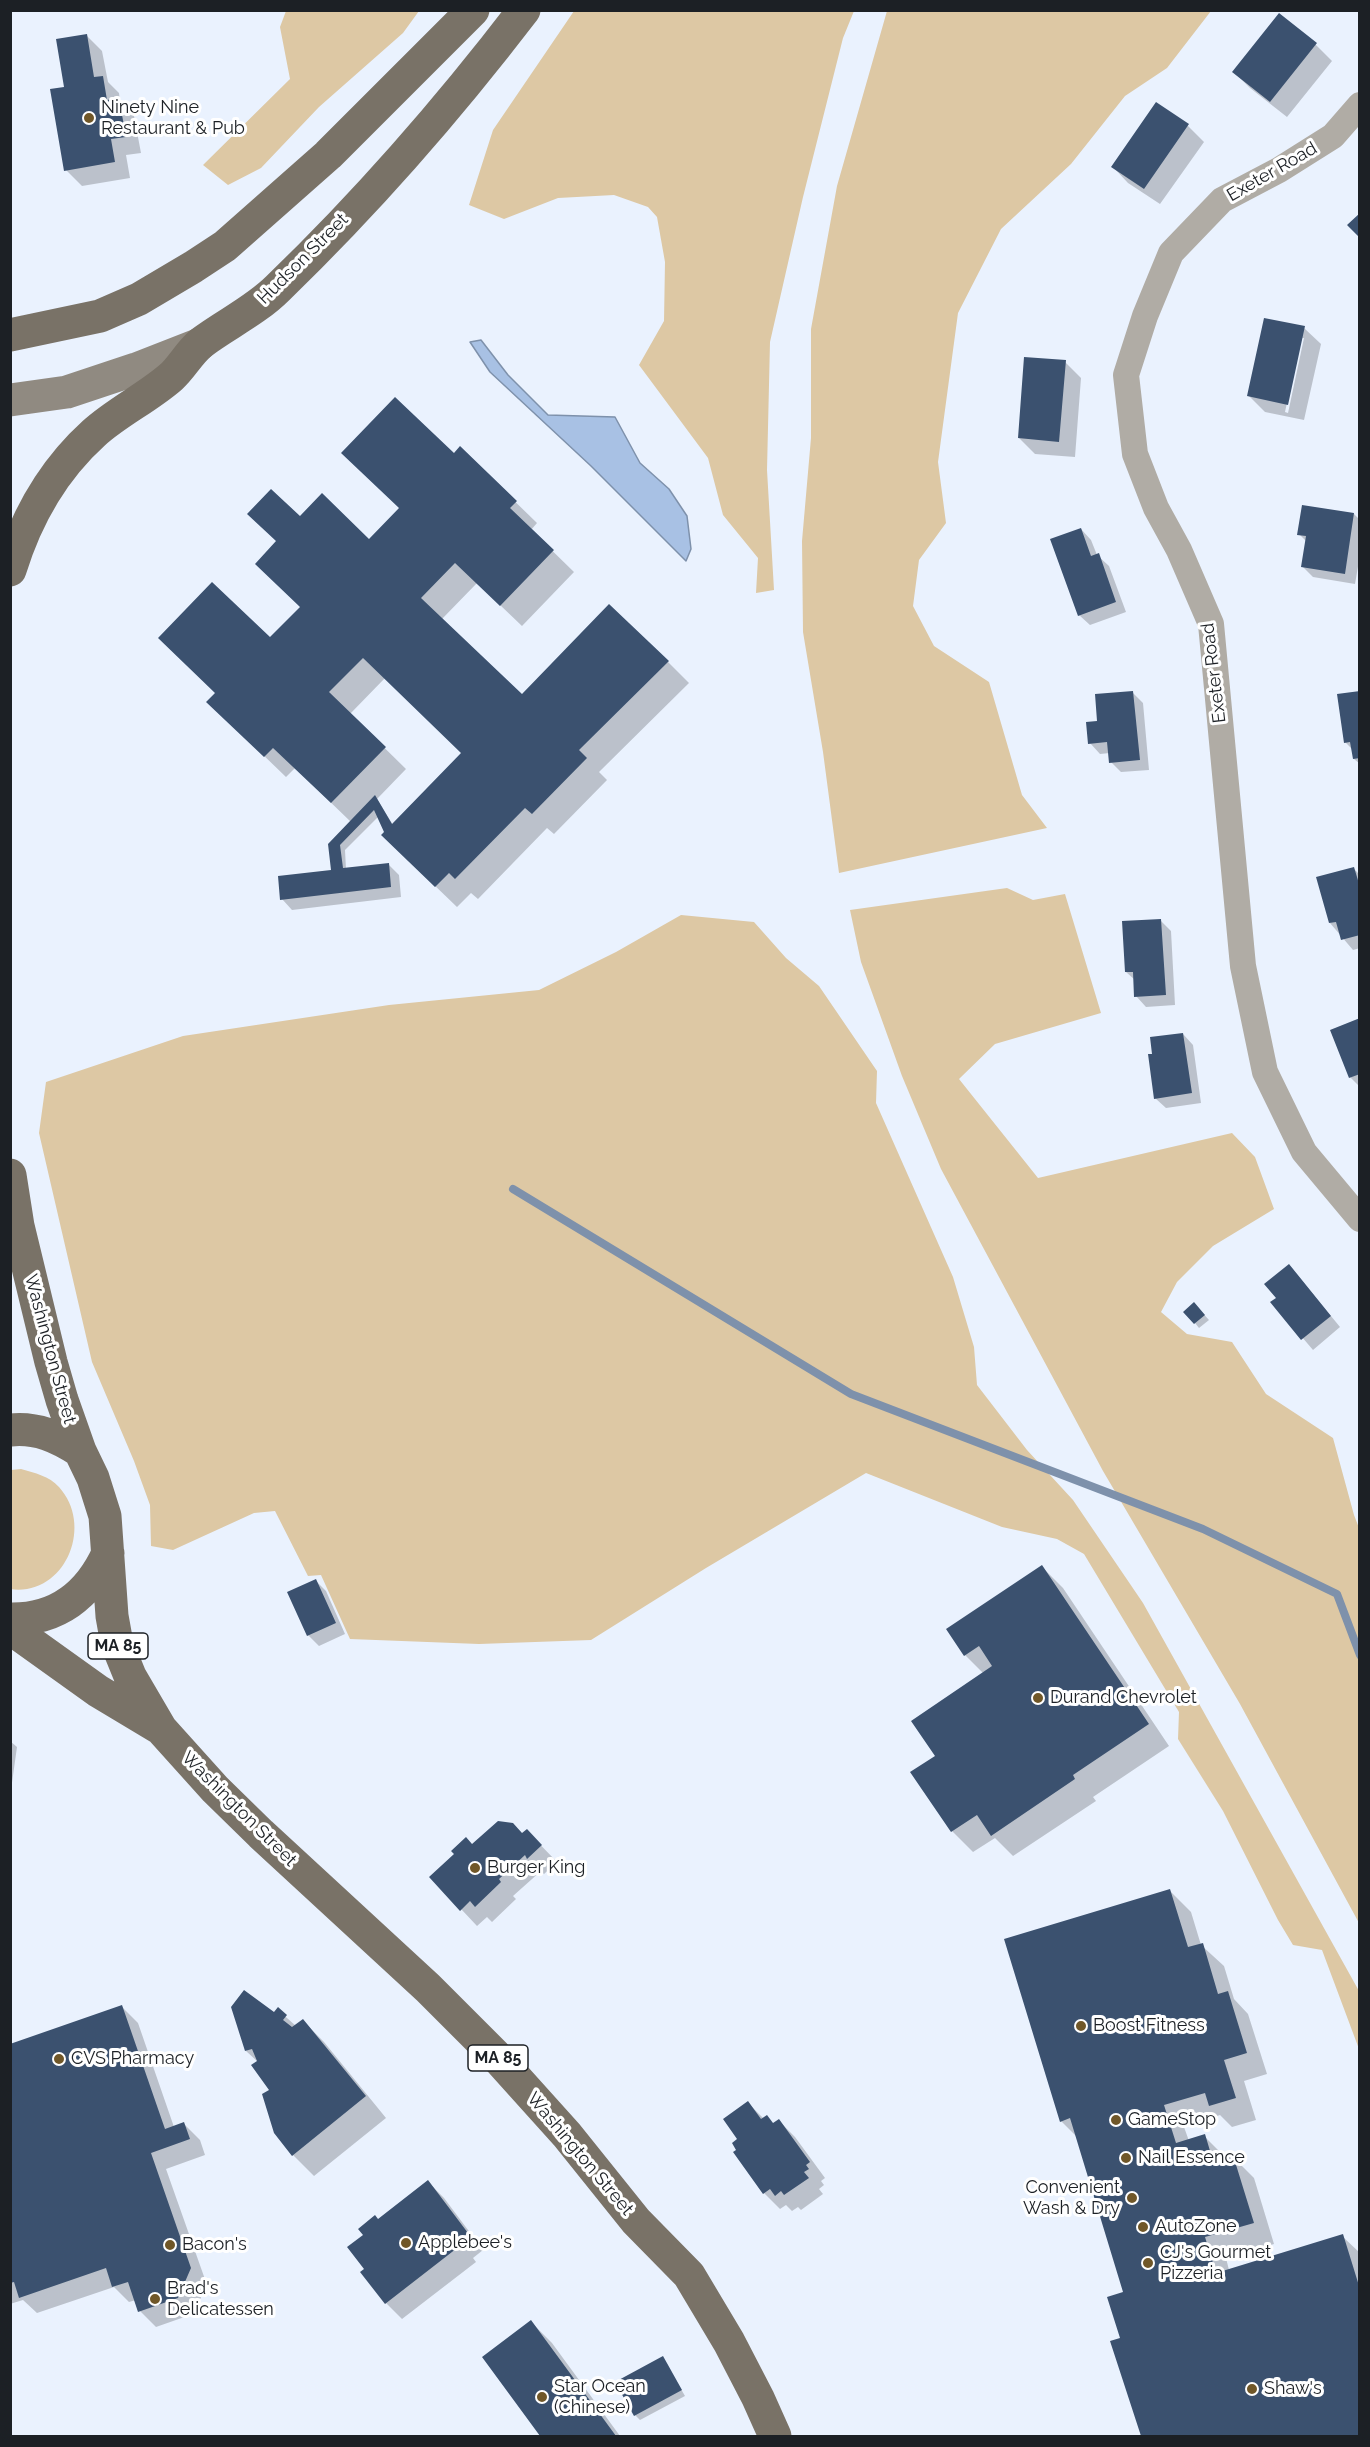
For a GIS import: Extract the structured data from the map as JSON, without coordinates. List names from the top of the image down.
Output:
{
  "streets": {
    "main road": ["Hudson Street", "Washington Street", "MA 85"],
    "street": ["Exeter Road"]
  },
  "places": [
    "Ninety Nine Restaurant & Pub",
    "Durand Chevrolet",
    "Burger King",
    "Boost Fitness",
    "CVS Pharmacy",
    "GameStop",
    "Nail Essence",
    "Convenient Wash & Dry",
    "AutoZone",
    "Applebee's",
    "Bacon's",
    "CJ's Gourmet Pizzeria",
    "Brad's Delicatessen",
    "Shaw's",
    "Star Ocean (Chinese)"
  ]
}
